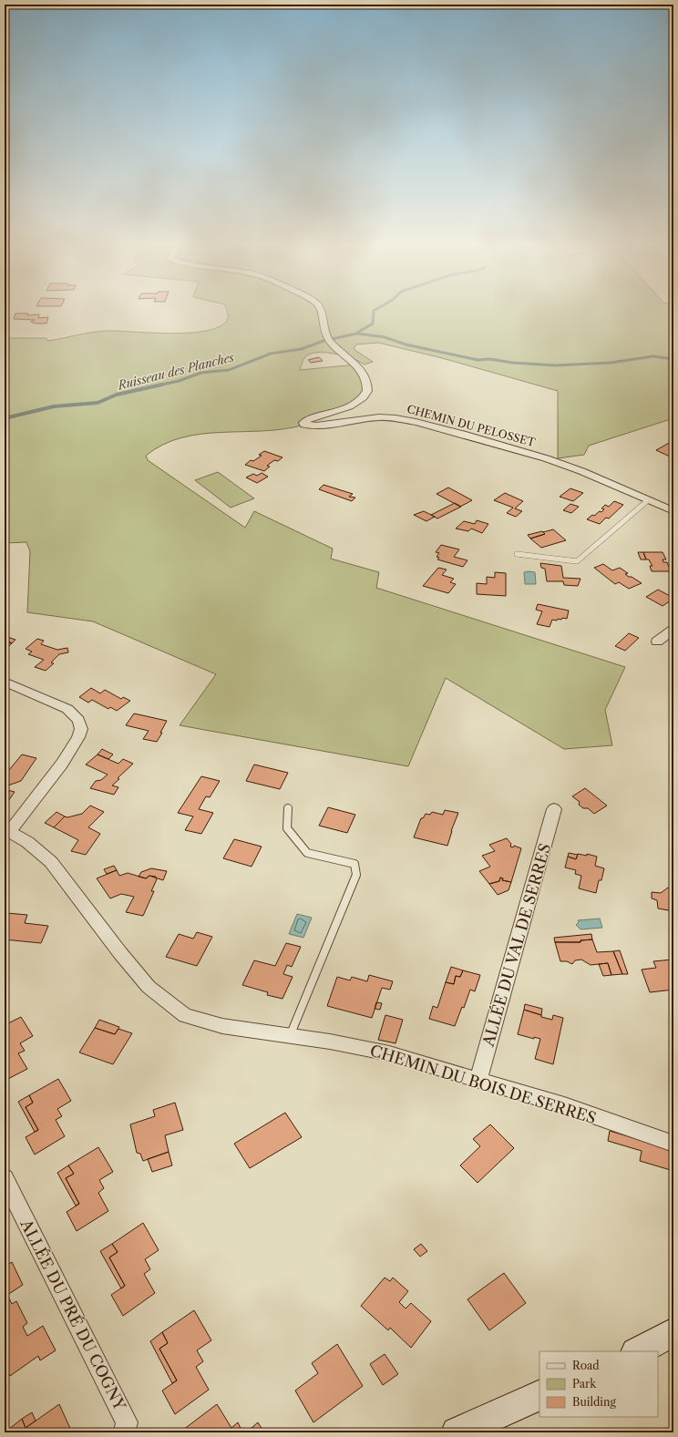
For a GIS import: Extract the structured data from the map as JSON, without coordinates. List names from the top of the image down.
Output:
{
  "streets": {
    "street": [
      "CHEMIN DU PELOSSET",
      "ALLÉE DU VAL DE SERRES",
      "CHEMIN DU BOIS DE SERRES",
      "ALLÉE DU PRÉ DU COGNY"
    ]
  },
  "crossings": [
    ["ALLÉE DU VAL DE SERRES", "CHEMIN DU BOIS DE SERRES"]
  ],
  "water": ["Ruisseau des Planches"],
  "legend": ["Road", "Park", "Building"]
}
